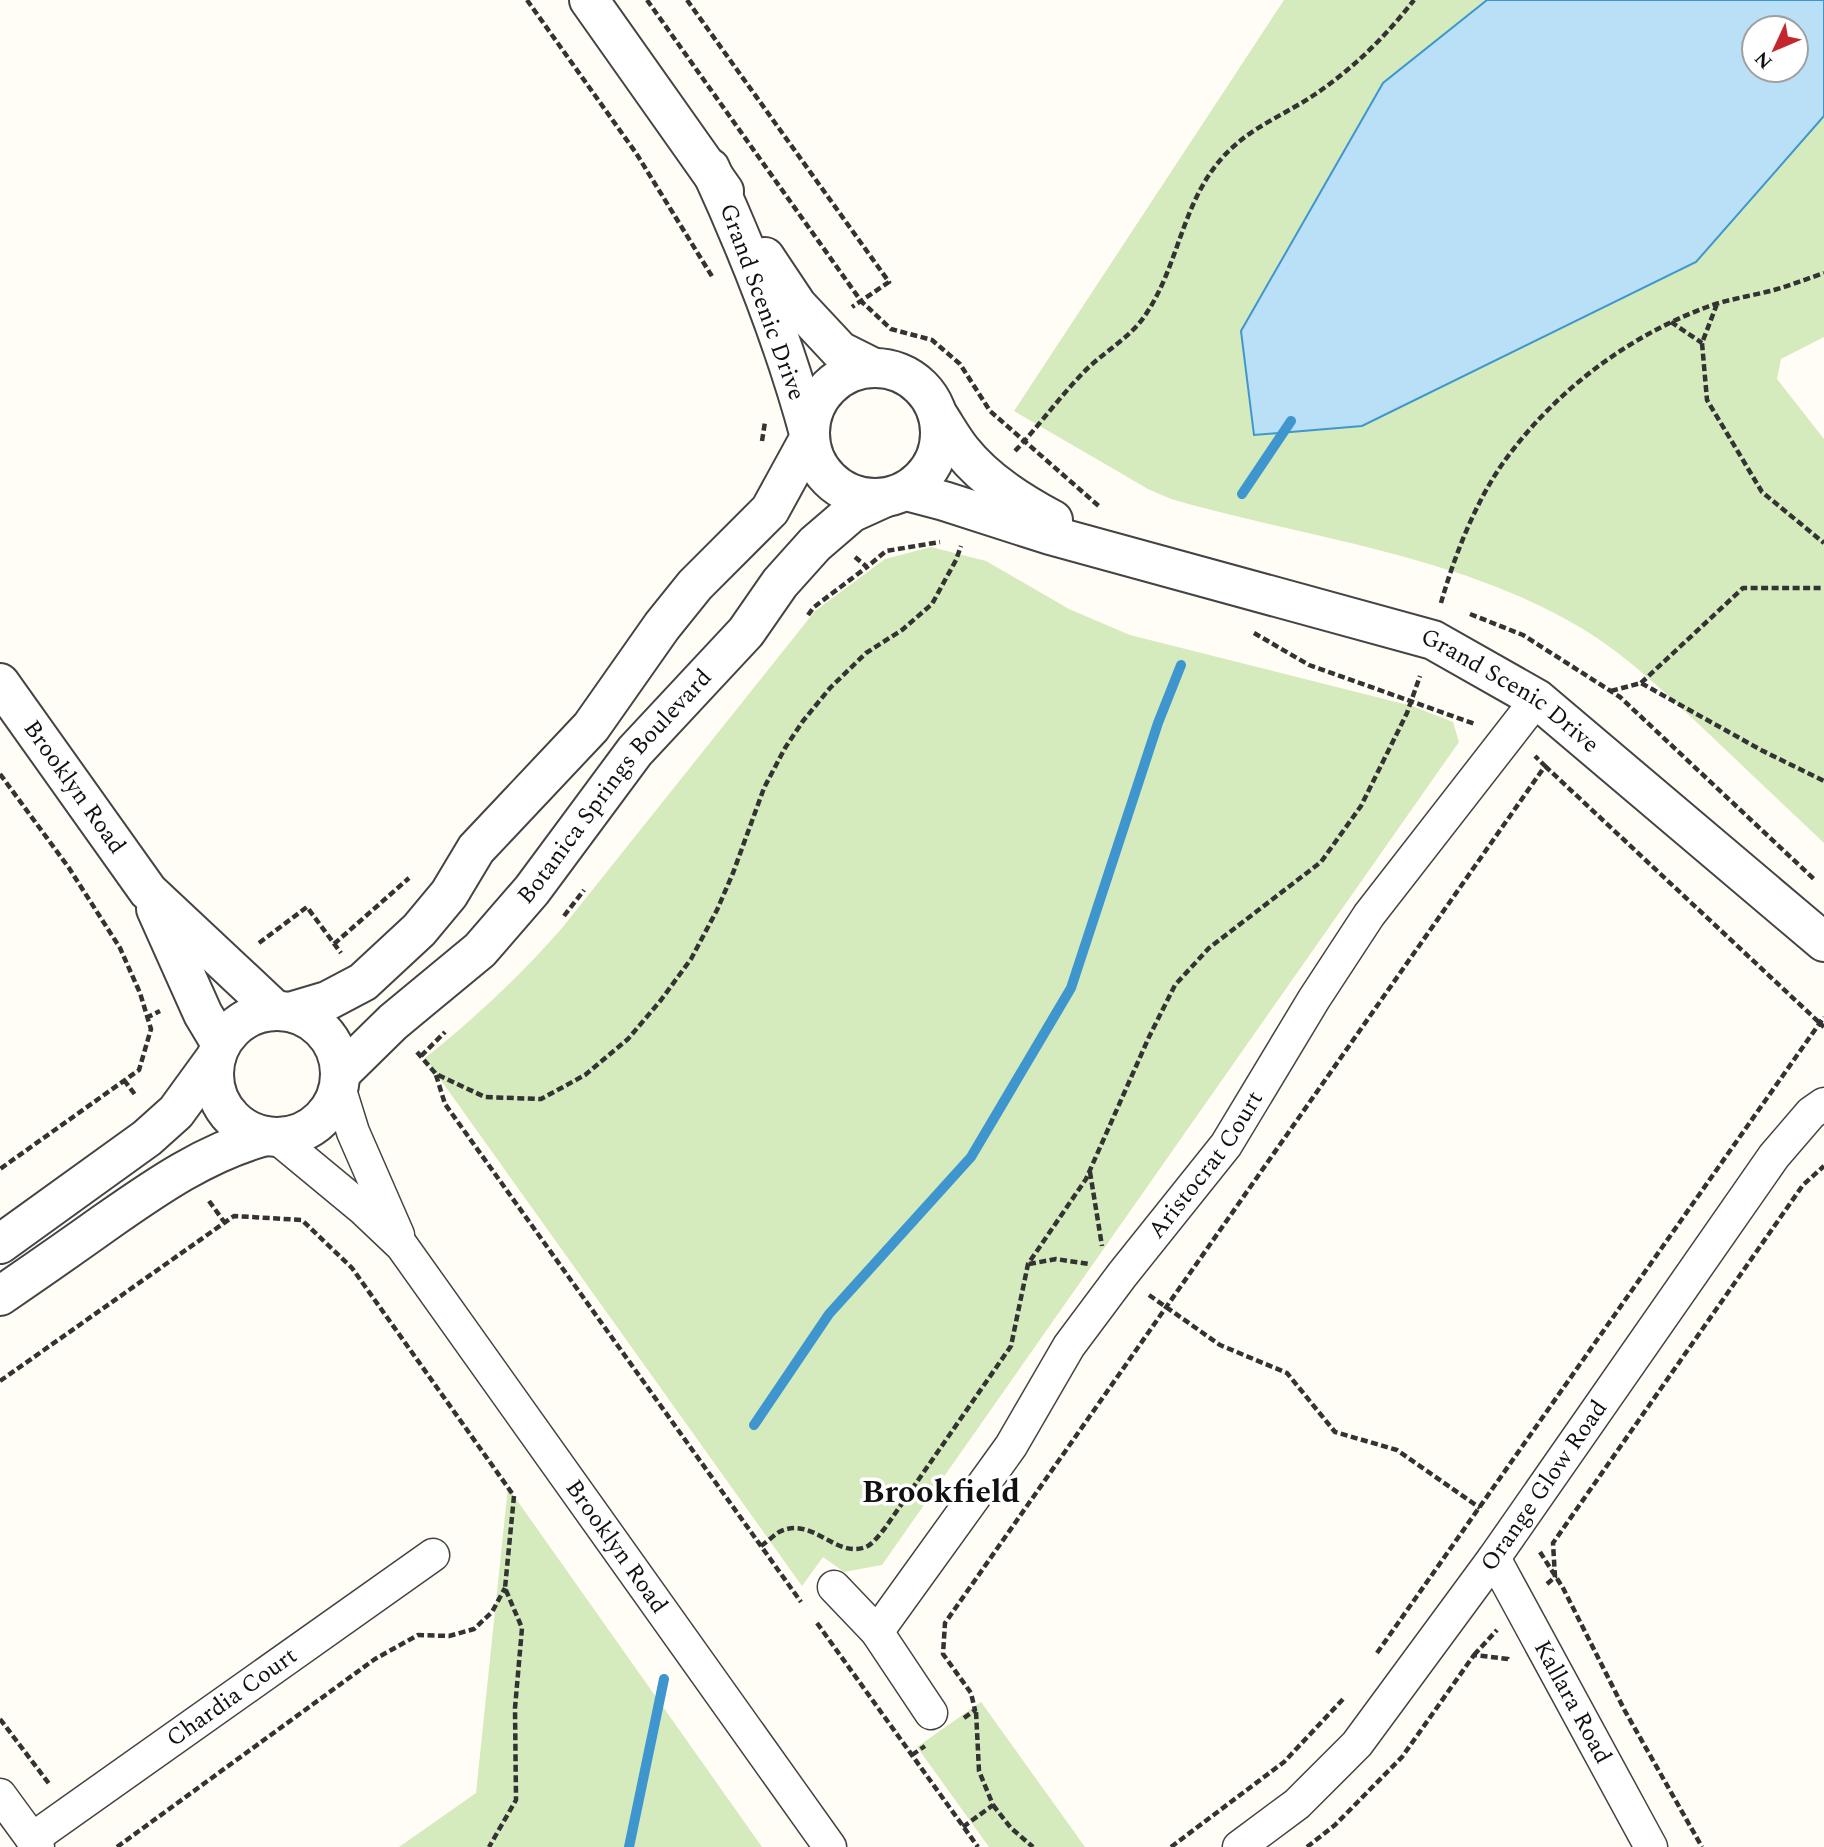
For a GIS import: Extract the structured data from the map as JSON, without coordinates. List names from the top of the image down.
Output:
{
  "streets": {
    "street": [
      "Grand Scenic Drive",
      "Brooklyn Road",
      "Botanica Springs Boulevard",
      "Aristocrat Court",
      "Orange Glow Road",
      "Chardia Court",
      "Kallara Road"
    ]
  },
  "crossings": [
    ["Grand Scenic Drive", "Botanica Springs Boulevard"],
    ["Grand Scenic Drive", "Aristocrat Court"],
    ["Brooklyn Road", "Botanica Springs Boulevard"],
    ["Orange Glow Road", "Kallara Road"]
  ],
  "districts": ["Brookfield"],
  "north": "bottom left"
}
